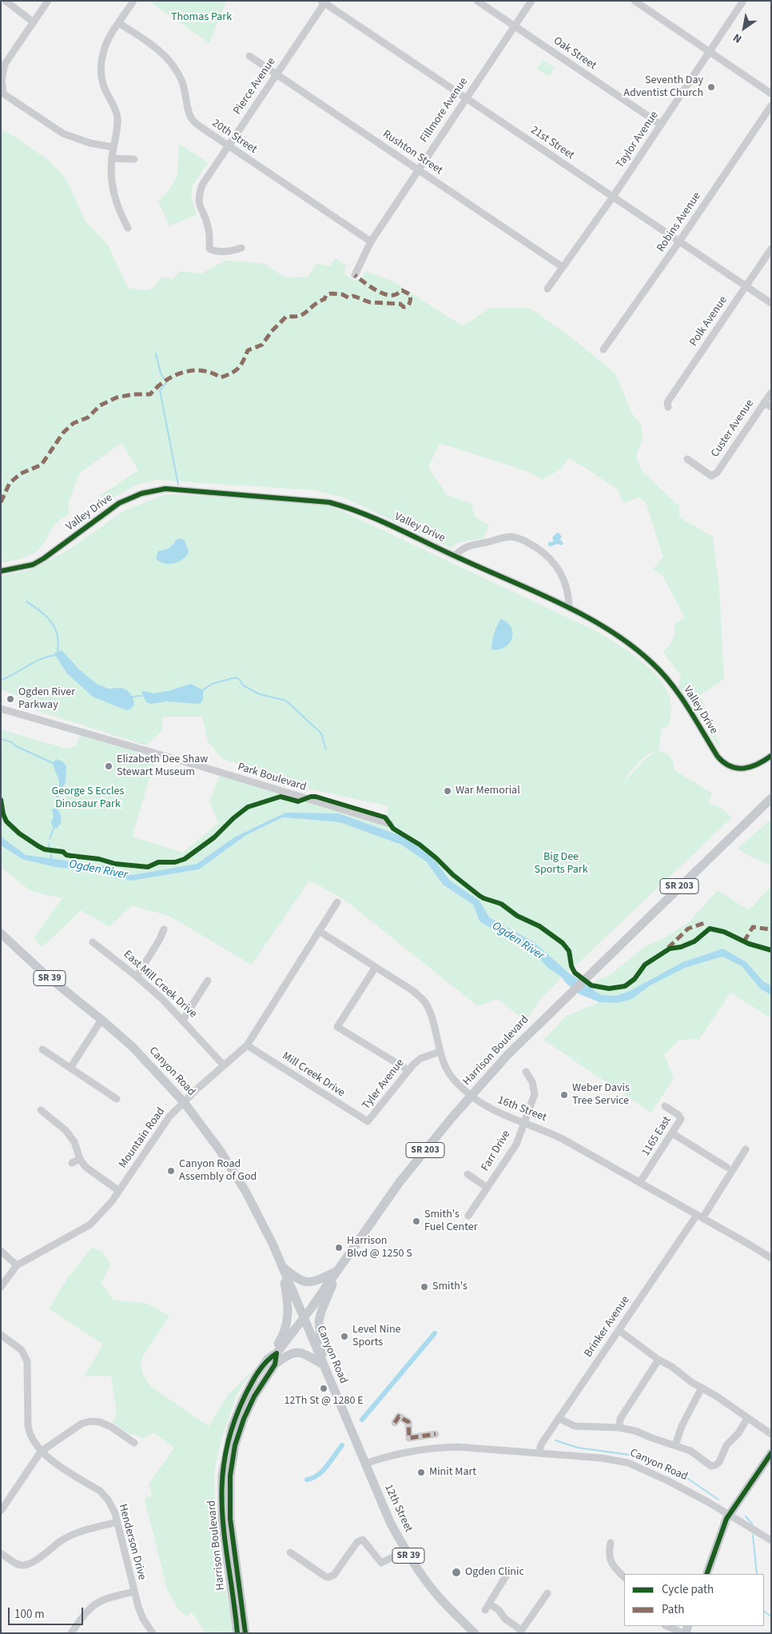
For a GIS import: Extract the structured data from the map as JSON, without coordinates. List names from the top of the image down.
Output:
{
  "streets": {
    "main road": [
      "SR 203",
      "SR 39",
      "Harrison Boulevard",
      "Canyon Road",
      "12th Street"
    ],
    "street": [
      "Oak Street",
      "Pierce Avenue",
      "Fillmore Avenue",
      "20th Street",
      "Taylor Avenue",
      "21st Street",
      "Rushton Street",
      "Robins Avenue",
      "Polk Avenue",
      "Custer Avenue",
      "Valley Drive",
      "Park Boulevard",
      "East Mill Creek Drive",
      "Mill Creek Drive",
      "Tyler Avenue",
      "16th Street",
      "1165 East",
      "Mountain Road",
      "Farr Drive",
      "Brinker Avenue",
      "Henderson Drive"
    ]
  },
  "crossings": [
    ["Oak Street", "Fillmore Avenue"],
    ["Oak Street", "Taylor Avenue"],
    ["Pierce Avenue", "20th Street"],
    ["Pierce Avenue", "21st Street"],
    ["Pierce Avenue", "Rushton Street"],
    ["Fillmore Avenue", "20th Street"],
    ["Fillmore Avenue", "21st Street"],
    ["Fillmore Avenue", "Rushton Street"],
    ["Taylor Avenue", "21st Street"],
    ["Taylor Avenue", "Rushton Street"],
    ["21st Street", "Robins Avenue"],
    ["21st Street", "Polk Avenue"],
    ["East Mill Creek Drive", "Mountain Road"],
    ["Harrison Boulevard", "Canyon Road"],
    ["Harrison Boulevard", "16th Street"],
    ["Canyon Road", "Mountain Road"],
    ["Canyon Road", "Brinker Avenue"],
    ["Canyon Road", "12th Street"],
    ["Mill Creek Drive", "Tyler Avenue"],
    ["Mill Creek Drive", "Mountain Road"],
    ["Tyler Avenue", "16th Street"],
    ["16th Street", "1165 East"],
    ["16th Street", "Mountain Road"],
    ["16th Street", "Farr Drive"],
    ["16th Street", "Brinker Avenue"]
  ],
  "water": ["Ogden River"],
  "parks": ["Thomas Park", "George S Eccles Dinosaur Park", "Big Dee Sports Park"],
  "places": [
    "Seventh Day Adventist Church",
    "Ogden River Parkway",
    "Elizabeth Dee Shaw Stewart Museum",
    "War Memorial",
    "Weber Davis Tree Service",
    "Canyon Road Assembly of God",
    "Smith's Fuel Center",
    "Harrison Blvd @ 1250 S",
    "Smith's",
    "Level Nine Sports",
    "12Th St @ 1280 E",
    "Minit Mart",
    "Ogden Clinic"
  ],
  "legend": ["Cycle path", "Path"],
  "scale_bar": "100 m",
  "north": "bottom left"
}
